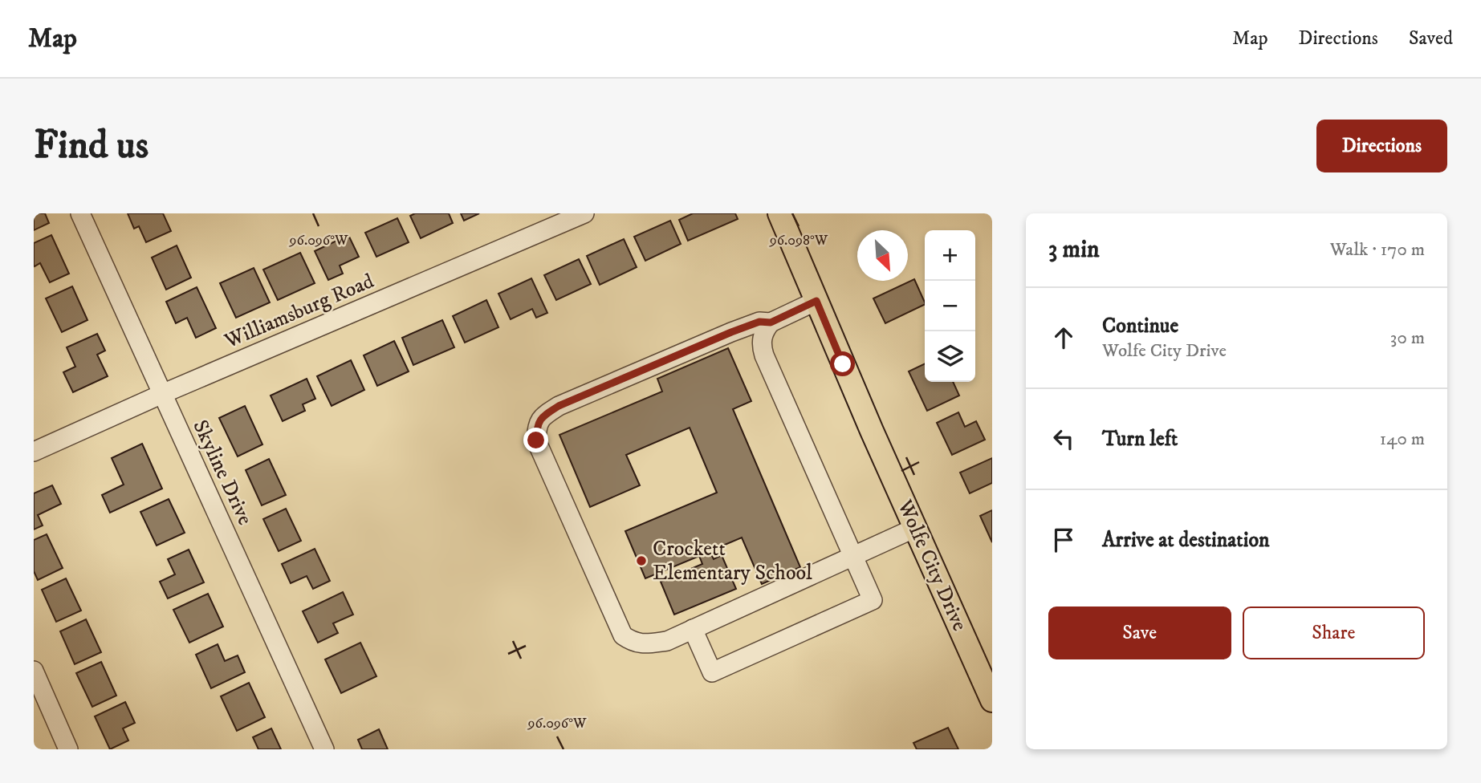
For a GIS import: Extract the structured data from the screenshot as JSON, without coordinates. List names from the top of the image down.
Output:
{
  "streets": {
    "main road": ["Wolfe City Drive"],
    "street": ["Williamsburg Road", "Skyline Drive"]
  },
  "crossings": [
    ["Williamsburg Road", "Skyline Drive"]
  ],
  "places": ["Crockett Elementary School"],
  "north": "bottom right",
  "page": {
    "header": "Map",
    "nav": ["Map", "Directions", "Saved"],
    "buttons": [
      "Directions",
      ["Save", "Share"]
    ],
    "title": "Find us",
    "heading": ["3 min", "Walk · 170 m"],
    "map_buttons": ["+", "−"],
    "list": [
      ["Continue", "Wolfe City Drive", "30 m"],
      ["Turn left", "140 m"],
      "Arrive at destination"
    ]
  },
  "coordinates": ["96.096°W", "96.098°W"]
}
